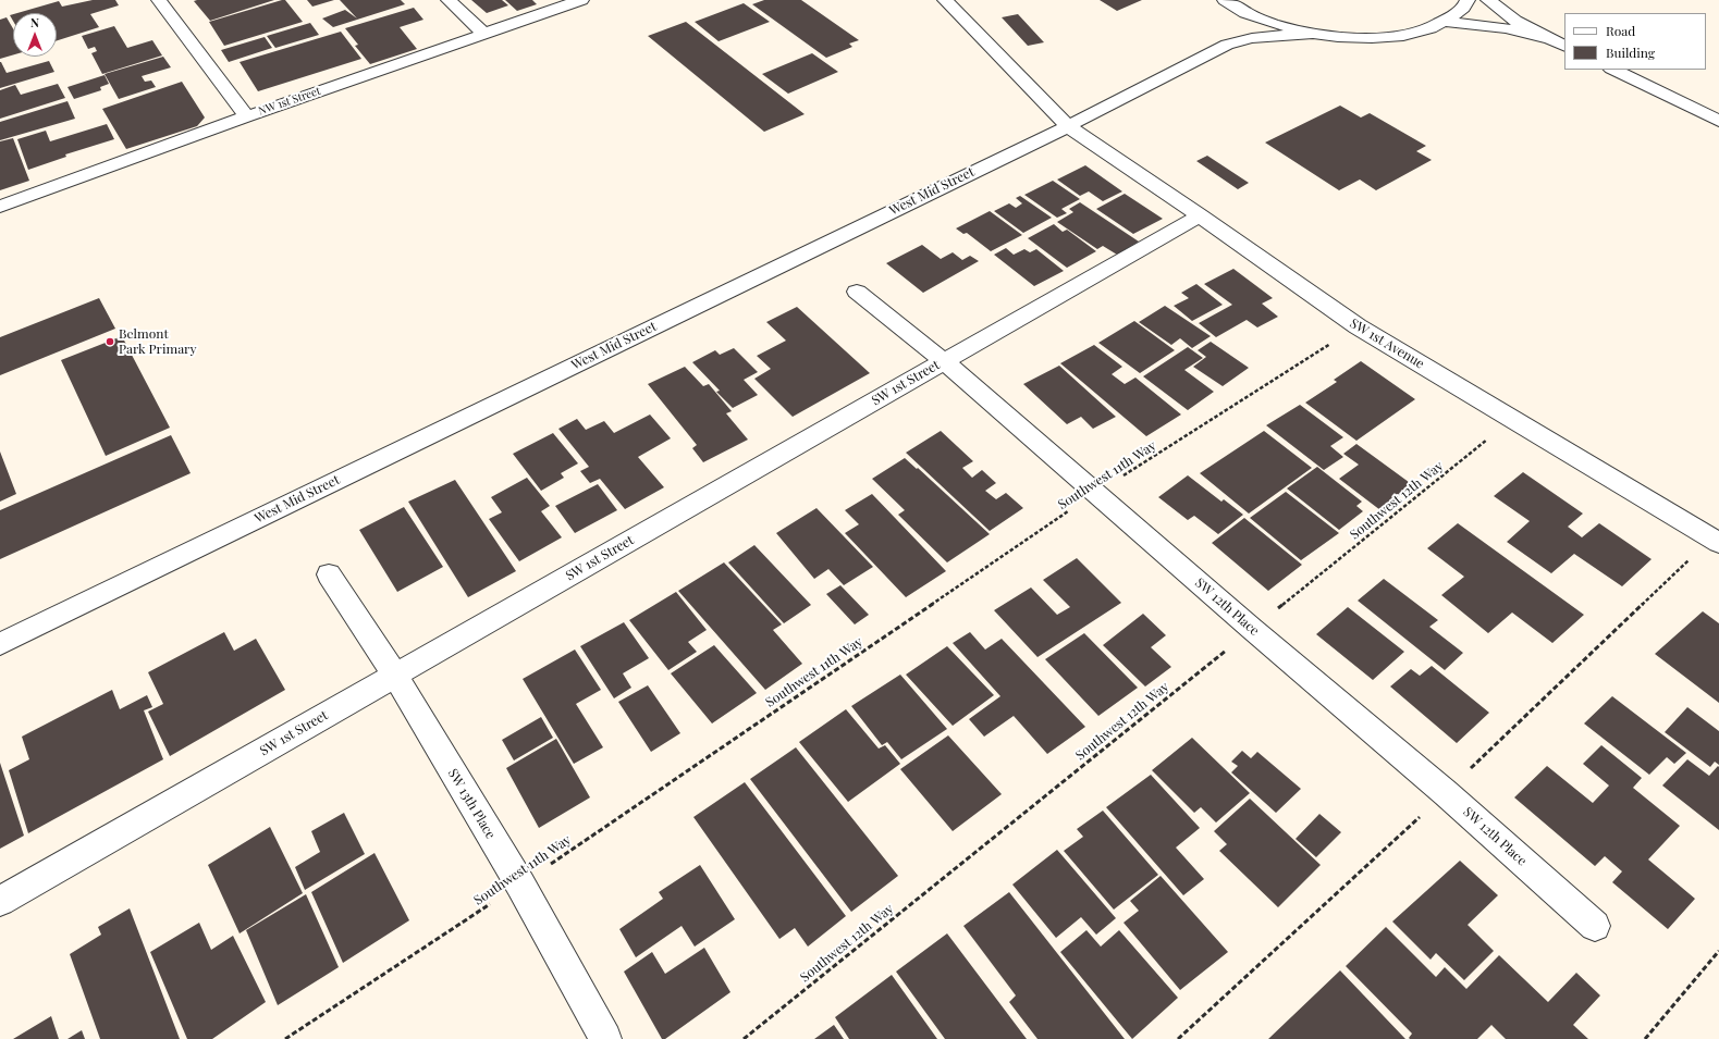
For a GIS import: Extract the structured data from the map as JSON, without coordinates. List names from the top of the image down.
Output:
{
  "streets": {
    "street": [
      "NW 1st Street",
      "West Mid Street",
      "SW 1st Avenue",
      "SW 1st Street",
      "SW 12th Place",
      "SW 13th Place"
    ],
    "path": ["Southwest 11th Way", "Southwest 12th Way"]
  },
  "crossings": [
    ["West Mid Street", "SW 1st Avenue"],
    ["SW 1st Avenue", "SW 1st Street"],
    ["SW 1st Avenue", "Southwest 11th Way"],
    ["SW 1st Avenue", "Southwest 12th Way"],
    ["SW 1st Street", "SW 12th Place"],
    ["SW 1st Street", "SW 13th Place"],
    ["Southwest 11th Way", "SW 12th Place"],
    ["Southwest 11th Way", "SW 13th Place"],
    ["Southwest 12th Way", "SW 12th Place"]
  ],
  "places": ["Belmont Park Primary"],
  "legend": ["Road", "Building"],
  "north": "top"
}
